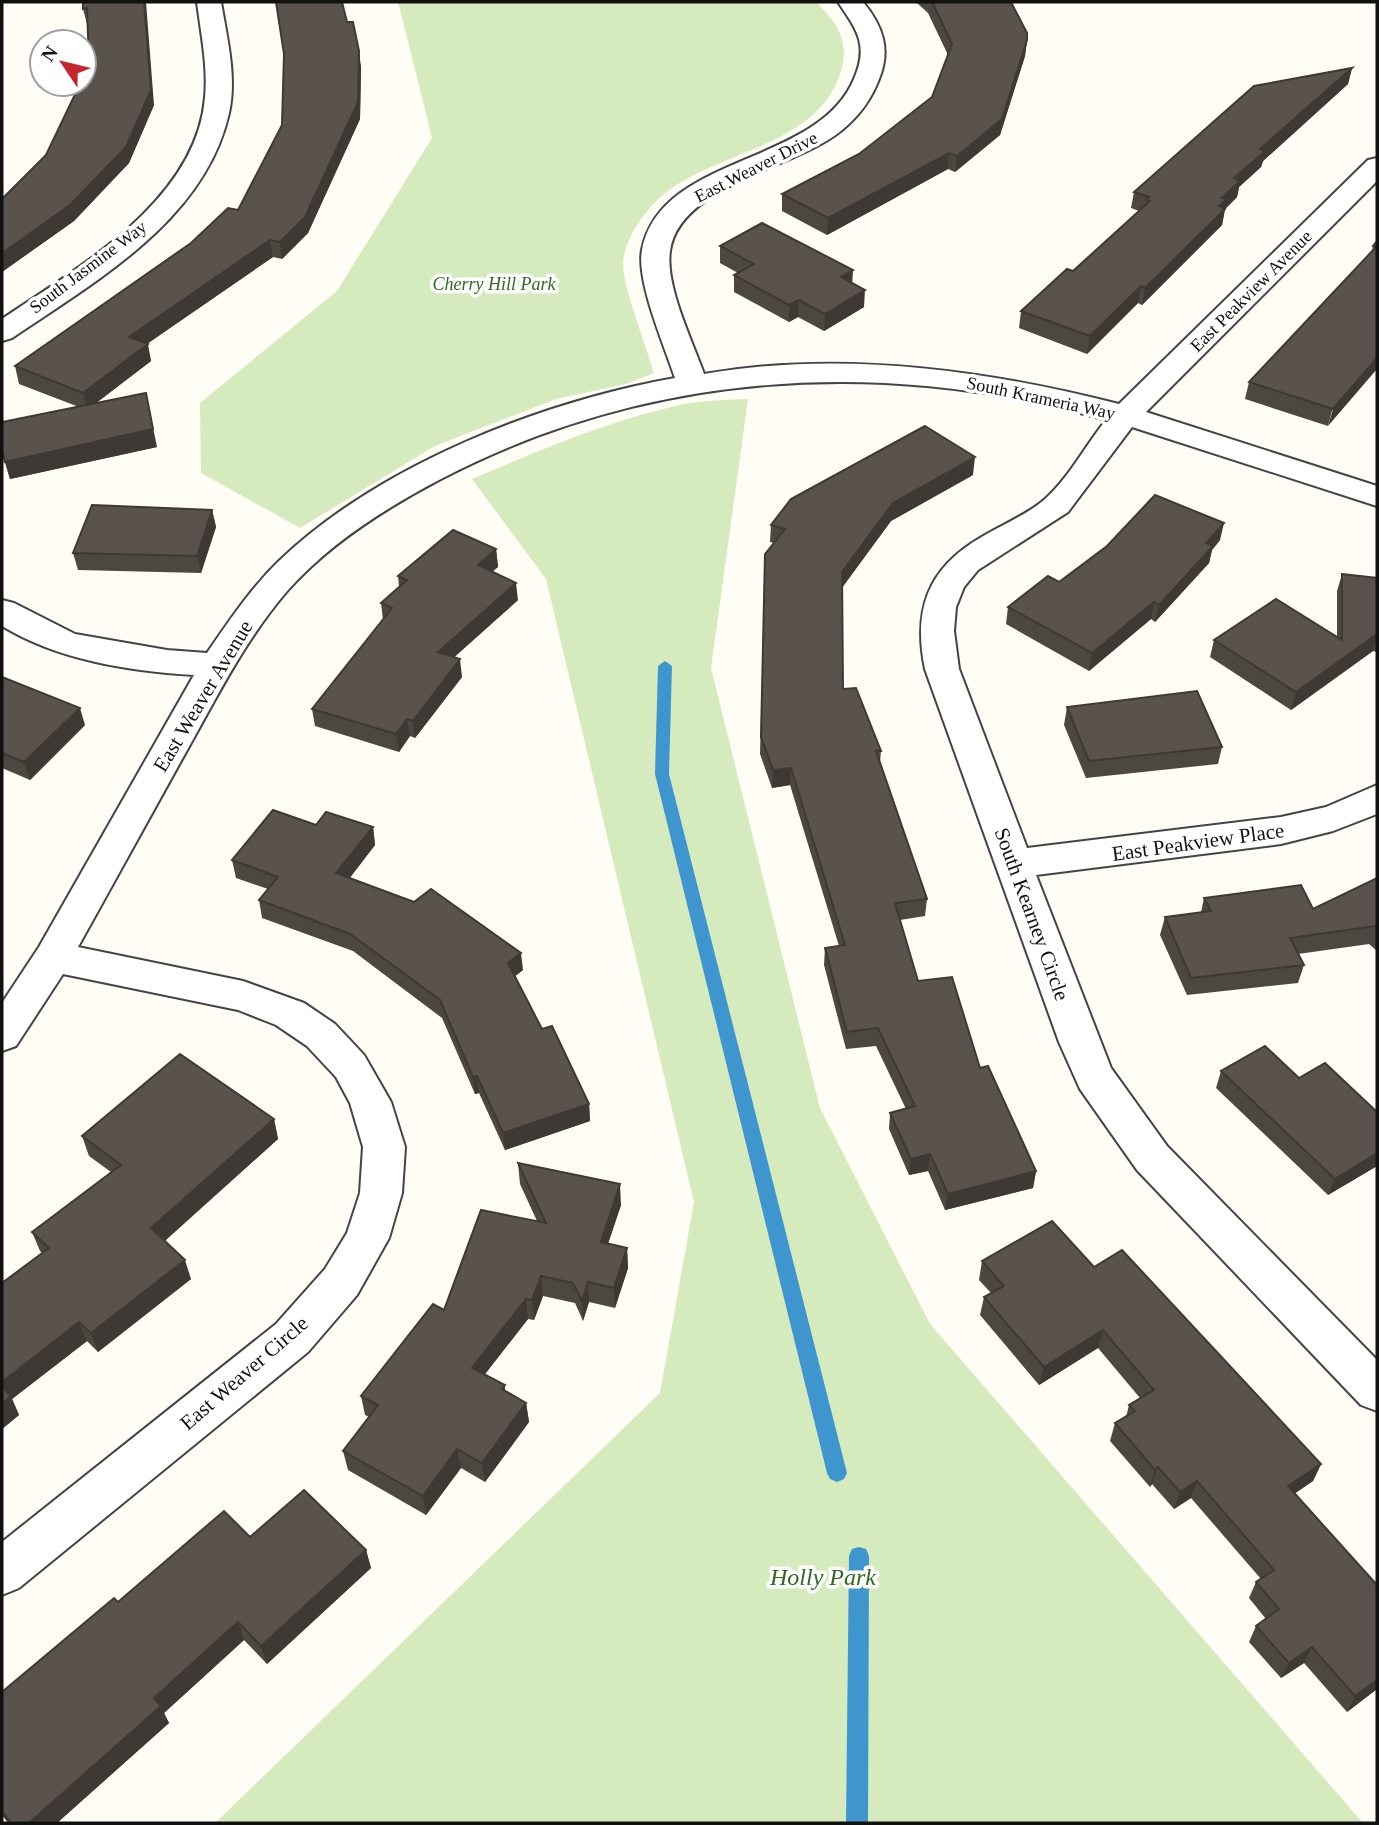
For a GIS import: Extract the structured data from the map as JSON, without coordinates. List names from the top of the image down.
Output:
{
  "streets": {
    "street": [
      "East Weaver Drive",
      "South Jasmine Way",
      "East Peakview Avenue",
      "South Krameria Way",
      "East Weaver Avenue",
      "East Peakview Place",
      "South Kearney Circle",
      "East Weaver Circle"
    ]
  },
  "crossings": [
    ["East Weaver Drive", "South Krameria Way"],
    ["East Weaver Drive", "East Weaver Avenue"],
    ["East Peakview Avenue", "South Krameria Way"],
    ["East Peakview Avenue", "South Kearney Circle"],
    ["South Krameria Way", "East Weaver Avenue"],
    ["South Krameria Way", "South Kearney Circle"],
    ["East Weaver Avenue", "East Weaver Circle"],
    ["East Peakview Place", "South Kearney Circle"]
  ],
  "parks": ["Cherry Hill Park", "Holly Park"],
  "north": "top left"
}
